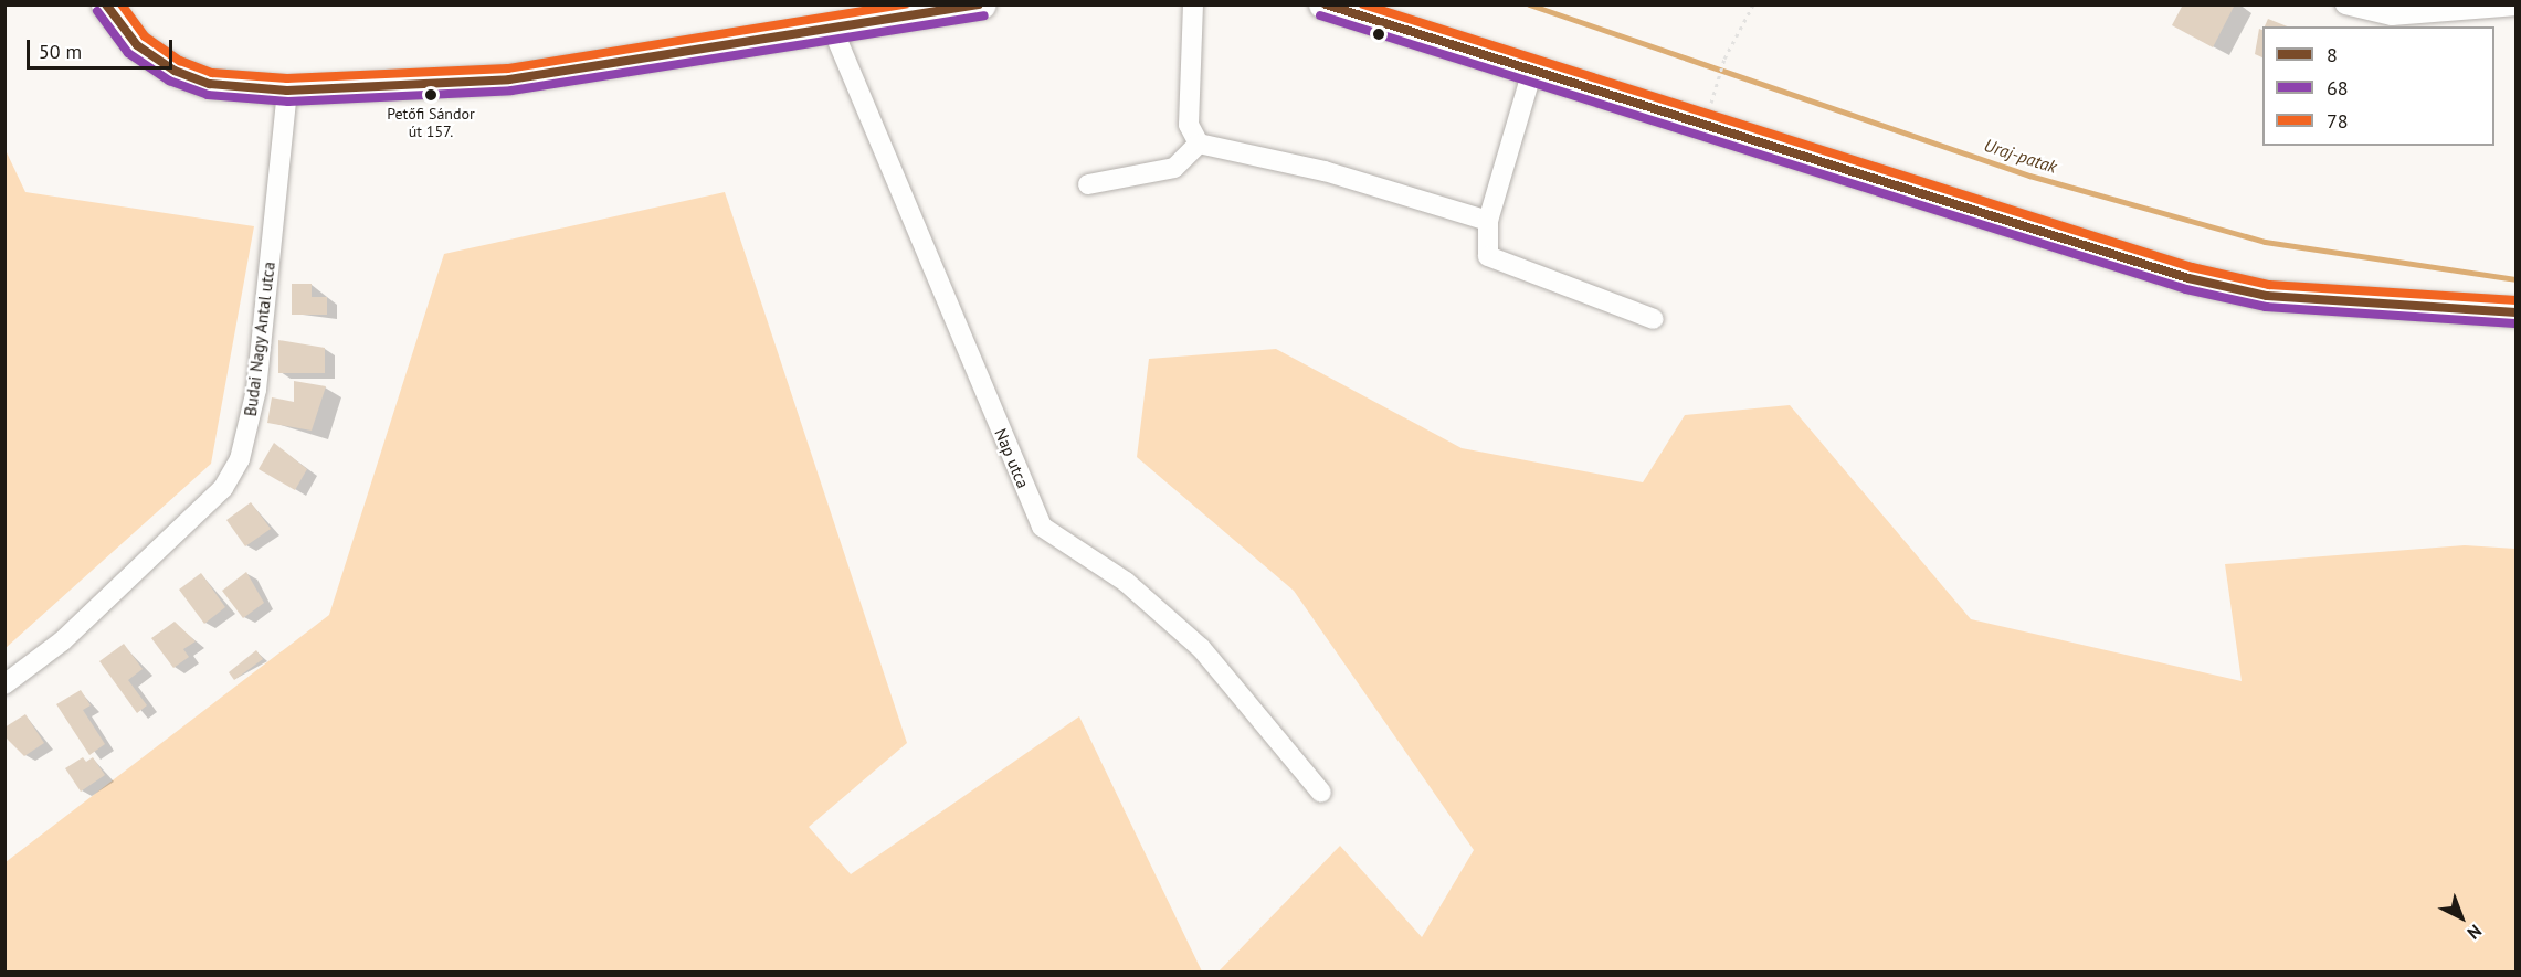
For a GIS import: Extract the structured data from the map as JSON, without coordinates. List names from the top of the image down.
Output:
{
  "streets": {
    "street": ["Budai Nagy Antal utca", "Nap utca"]
  },
  "water": ["Uraj-patak"],
  "places": ["Petőfi Sándor út 157."],
  "lines": ["transit line 8", "transit line 78", "transit line 68"],
  "legend": ["8", "68", "78"],
  "scale_bar": "50 m",
  "north": "bottom right"
}
